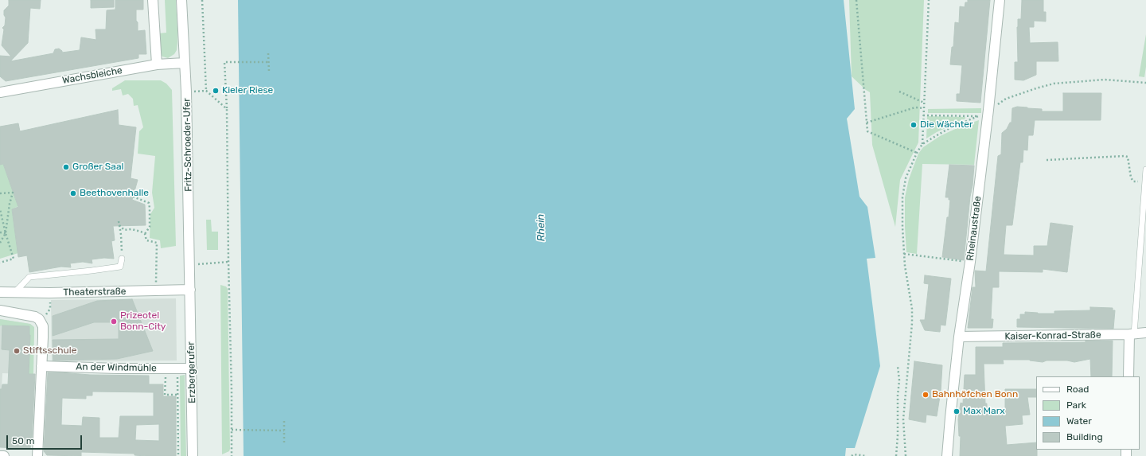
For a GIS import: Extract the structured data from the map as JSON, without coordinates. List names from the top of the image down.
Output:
{
  "streets": {
    "street": [
      "Wachsbleiche",
      "Fritz-Schroeder-Ufer",
      "Rheinaustraße",
      "Theaterstraße",
      "Kaiser-Konrad-Straße",
      "An der Windmühle",
      "Erzbergerufer"
    ]
  },
  "crossings": [
    ["Wachsbleiche", "Fritz-Schroeder-Ufer"],
    ["Fritz-Schroeder-Ufer", "Theaterstraße"],
    ["Fritz-Schroeder-Ufer", "Erzbergerufer"],
    ["Rheinaustraße", "Kaiser-Konrad-Straße"],
    ["Theaterstraße", "Erzbergerufer"],
    ["An der Windmühle", "Erzbergerufer"]
  ],
  "water": ["Rhein"],
  "places": [
    "Kieler Riese",
    "Die Wächter",
    "Großer Saal",
    "Beethovenhalle",
    "Prizeotel Bonn-City",
    "Stiftsschule",
    "Bahnhöfchen Bonn",
    "Max Marx"
  ],
  "legend": [
    "Road",
    "Park",
    "Water",
    "Building"
  ],
  "scale_bar": "50 m"
}
